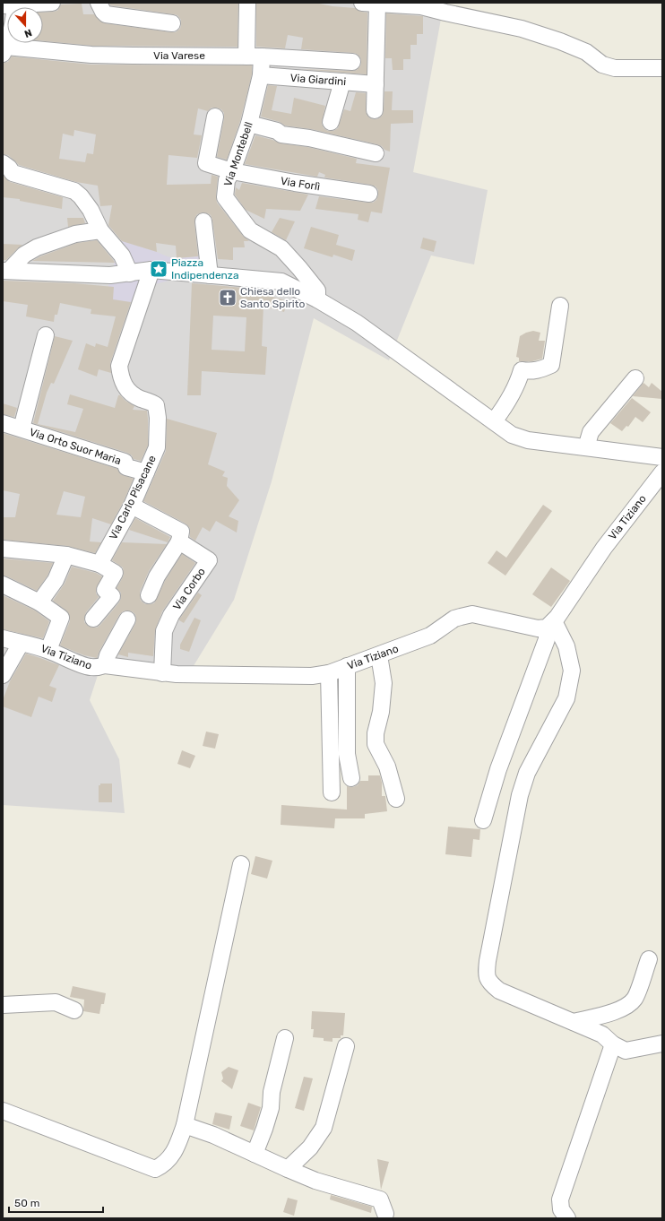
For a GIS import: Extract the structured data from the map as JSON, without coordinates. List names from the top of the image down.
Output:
{
  "streets": {
    "street": [
      "Via Varese",
      "Via Giardini",
      "Via Montebell",
      "Via Forlì",
      "Via Orto Suor Maria",
      "Via Carlo Pisacane",
      "Via Tiziano",
      "Via Corbo"
    ]
  },
  "crossings": [
    ["Via Varese", "Via Montebell"],
    ["Via Giardini", "Via Montebell"],
    ["Via Montebell", "Via Forlì"],
    ["Via Orto Suor Maria", "Via Carlo Pisacane"],
    ["Via Tiziano", "Via Corbo"]
  ],
  "places": {
    "place": ["Piazza Indipendenza"],
    "church": ["Chiesa dello Santo Spirito"]
  },
  "scale_bar": "50 m",
  "north": "bottom"
}
